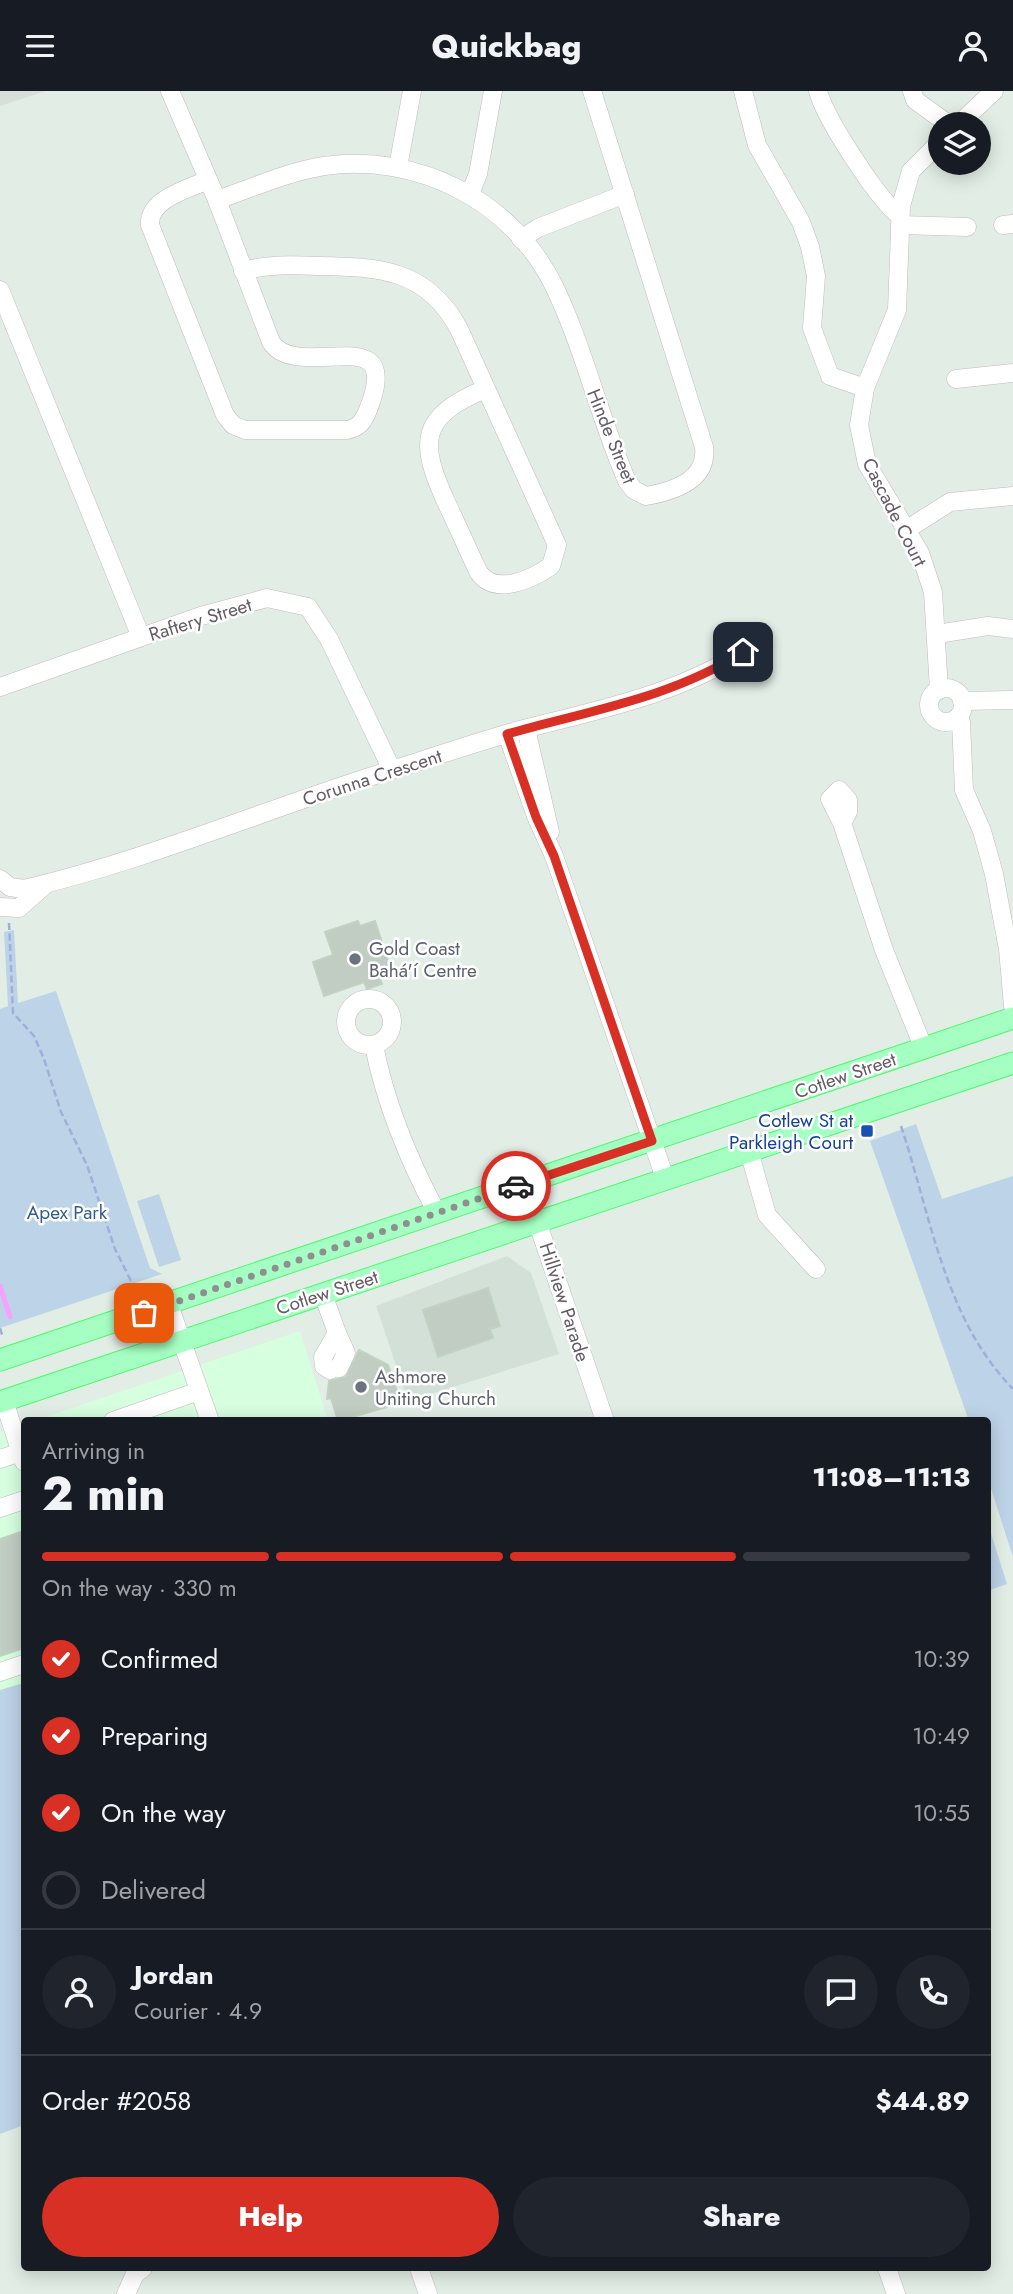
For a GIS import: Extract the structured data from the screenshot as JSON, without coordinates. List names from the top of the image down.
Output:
{
  "streets": {
    "main road": ["Cotlew Street"],
    "street": [
      "Hinde Street",
      "Cascade Court",
      "Raftery Street",
      "Corunna Crescent",
      "Hillview Parade"
    ]
  },
  "crossings": [
    ["Raftery Street", "Corunna Crescent"],
    ["Cotlew Street", "Hillview Parade"]
  ],
  "parks": ["Apex Park"],
  "places": {
    "other": ["Gold Coast Bahá'í Centre", "Ashmore Uniting Church"],
    "transit": ["Cotlew St at Parkleigh Court"]
  },
  "page": {
    "header": "Quickbag",
    "heading": ["2 min", "Arriving in", "11:08–11:13"],
    "panel": [
      "Jordan",
      "Courier · 4.9",
      "Order #2058",
      "$44.89"
    ],
    "bar": "On the way · 330 m",
    "list": [
      ["Confirmed", "10:39"],
      ["Preparing", "10:49"],
      ["On the way", "10:55"],
      "Delivered"
    ],
    "buttons": ["Help", "Share"]
  }
}
